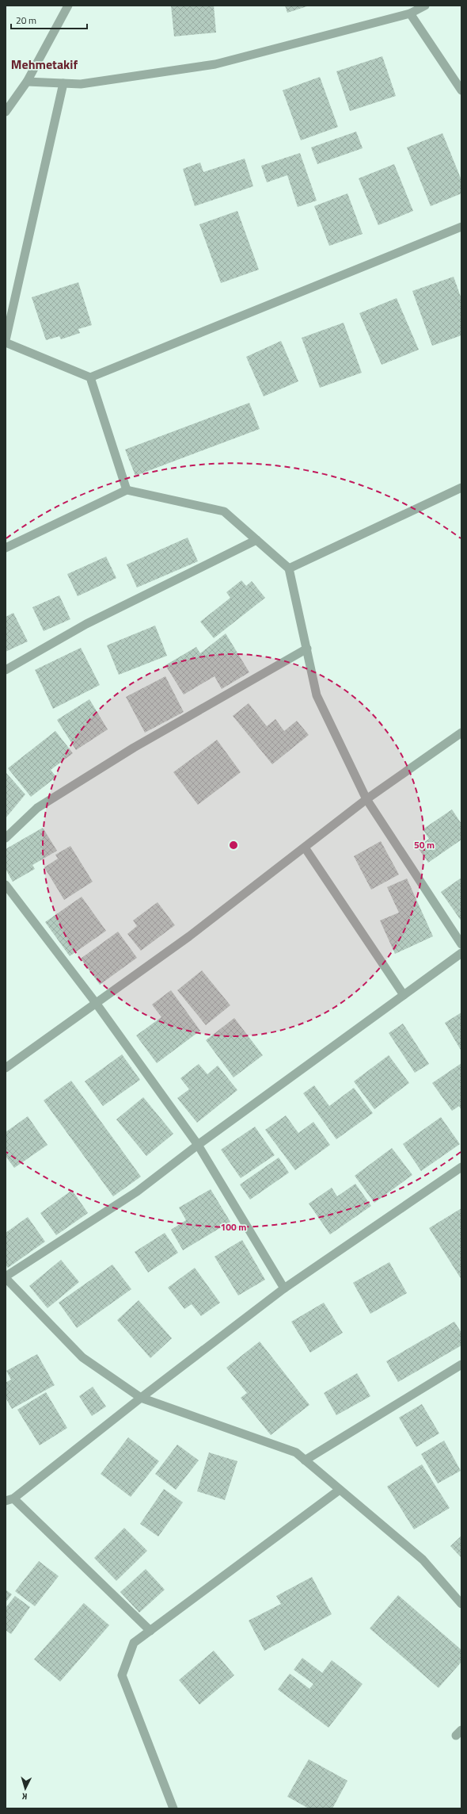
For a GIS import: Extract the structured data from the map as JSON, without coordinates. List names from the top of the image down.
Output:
{
  "districts": ["Mehmetakif"],
  "scale_bar": "20 m",
  "north": "bottom",
  "rings": ["50 m", "100 m"]
}
